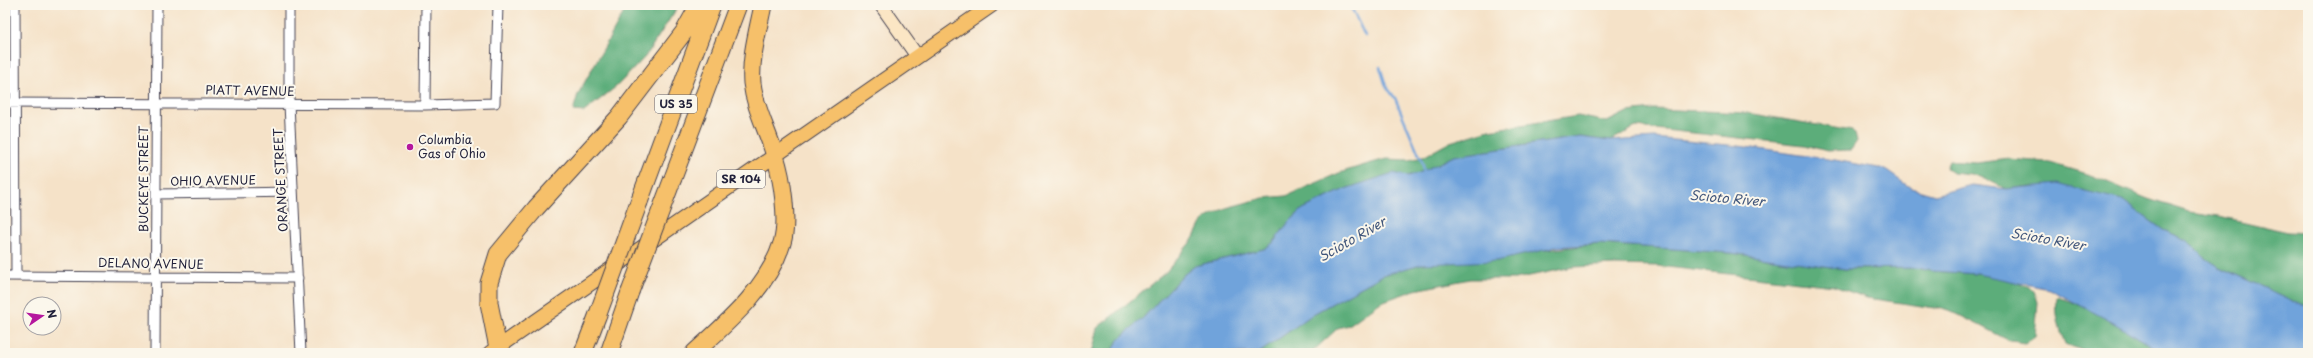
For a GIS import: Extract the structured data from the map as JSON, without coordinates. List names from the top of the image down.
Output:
{
  "streets": {
    "highway": ["US 35"],
    "main road": ["SR 104"],
    "street": [
      "PIATT AVENUE",
      "BUCKEYE STREET",
      "ORANGE STREET",
      "OHIO AVENUE",
      "DELANO AVENUE"
    ]
  },
  "crossings": [
    ["PIATT AVENUE", "BUCKEYE STREET"],
    ["PIATT AVENUE", "ORANGE STREET"],
    ["BUCKEYE STREET", "OHIO AVENUE"],
    ["BUCKEYE STREET", "DELANO AVENUE"],
    ["ORANGE STREET", "OHIO AVENUE"],
    ["ORANGE STREET", "DELANO AVENUE"]
  ],
  "water": ["Scioto River"],
  "places": ["Columbia Gas of Ohio"],
  "north": "right"
}
